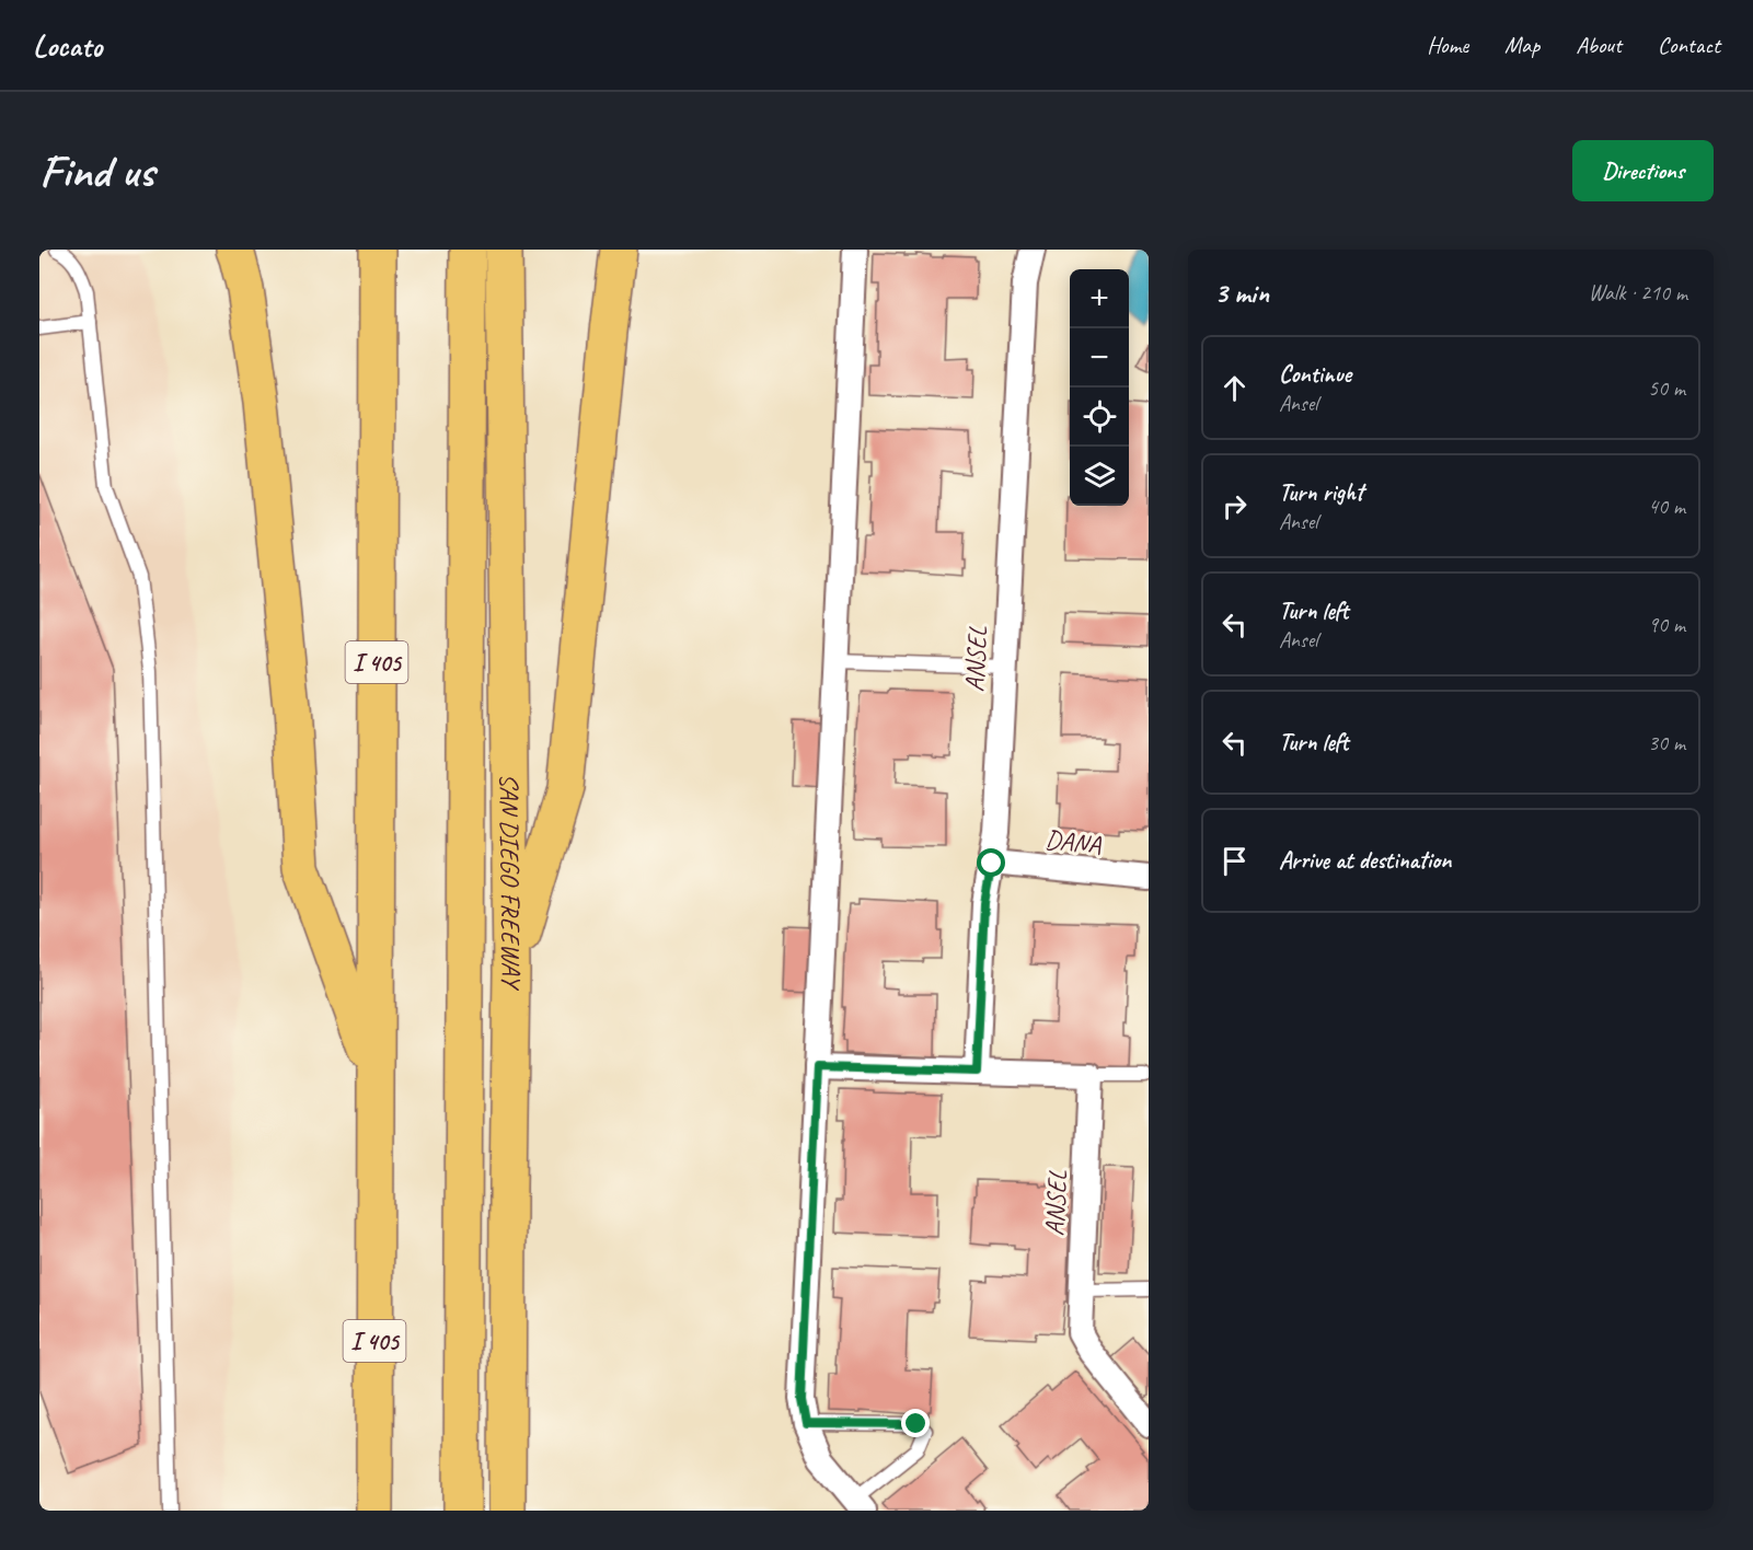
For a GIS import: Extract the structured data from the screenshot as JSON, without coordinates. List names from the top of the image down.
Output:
{
  "streets": {
    "highway": ["I 405", "SAN DIEGO FREEWAY"],
    "street": ["ANSEL", "DANA"]
  },
  "crossings": [
    ["ANSEL", "DANA"]
  ],
  "page": {
    "header": "Locato",
    "nav": [
      "Home",
      "Map",
      "About",
      "Contact"
    ],
    "buttons": "Directions",
    "title": "Find us",
    "heading": ["3 min", "Walk · 210 m"],
    "map_buttons": ["+", "−"],
    "list": [
      ["Continue", "Ansel", "50 m"],
      ["Turn right", "Ansel", "40 m"],
      ["Turn left", "Ansel", "90 m"],
      ["Turn left", "30 m"],
      "Arrive at destination"
    ]
  }
}
